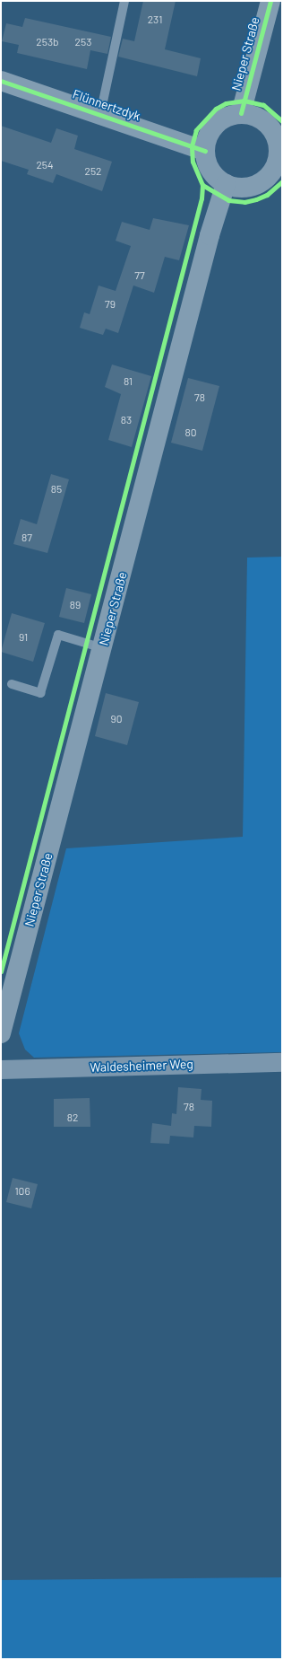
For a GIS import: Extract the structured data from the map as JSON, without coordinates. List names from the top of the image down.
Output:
{
  "streets": {
    "main road": ["Nieper Straße", "Flünnertzdyk"],
    "street": ["Waldesheimer Weg"]
  },
  "crossings": [
    ["Nieper Straße", "Flünnertzdyk"]
  ],
  "house_numbers": [
    "231",
    "253b",
    "253",
    "254",
    "252",
    "77",
    "79",
    "81",
    "78",
    "83",
    "80",
    "85",
    "87",
    "89",
    "91",
    "90",
    "78",
    "82",
    "106"
  ]
}
